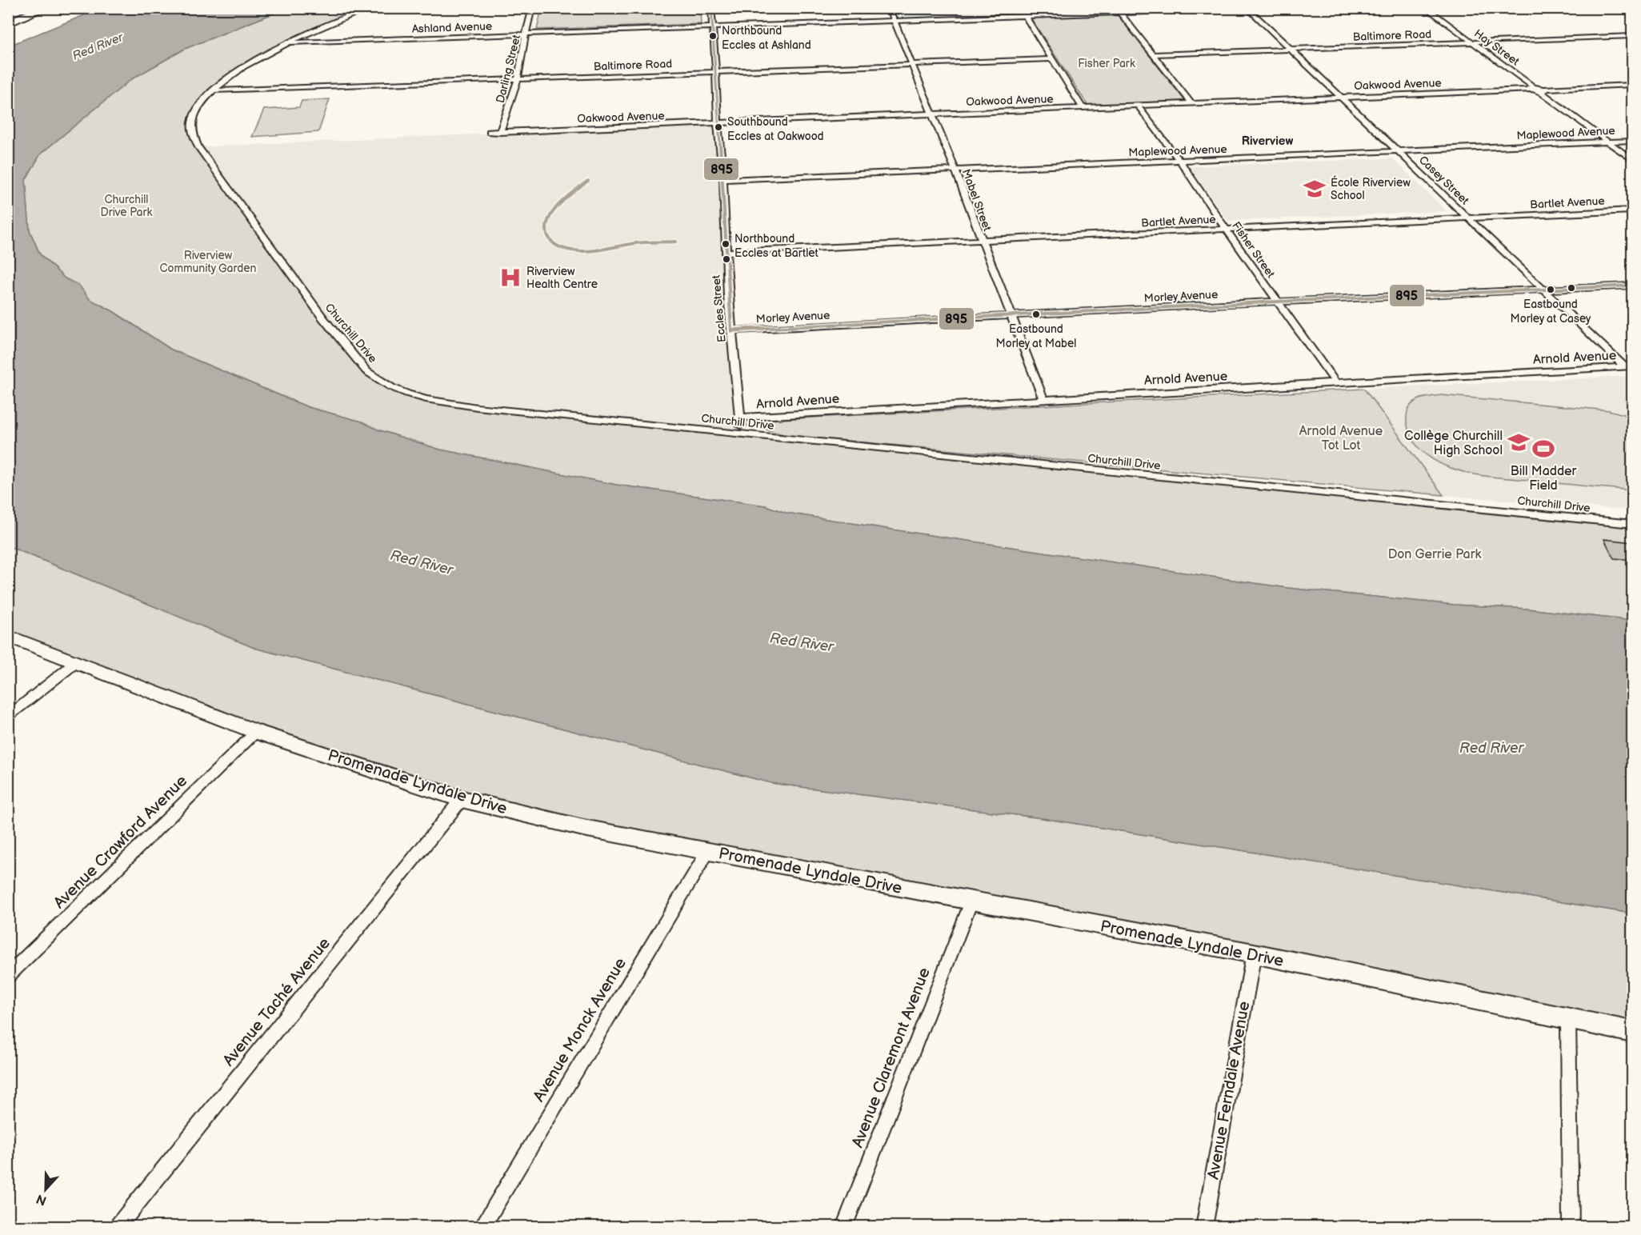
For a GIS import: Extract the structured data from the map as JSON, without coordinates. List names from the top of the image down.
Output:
{
  "streets": {
    "street": [
      "Ashland Avenue",
      "Baltimore Road",
      "Hay Street",
      "Darling Street",
      "Oakwood Avenue",
      "Maplewood Avenue",
      "Casey Street",
      "Mabel Street",
      "Bartlet Avenue",
      "Fisher Street",
      "Morley Avenue",
      "Eccles Street",
      "Churchill Drive",
      "Arnold Avenue",
      "Promenade Lyndale Drive",
      "Avenue Crawford Avenue",
      "Avenue Taché Avenue",
      "Avenue Monck Avenue",
      "Avenue Claremont Avenue",
      "Avenue Ferndale Avenue"
    ]
  },
  "crossings": [
    ["Ashland Avenue", "Darling Street"],
    ["Ashland Avenue", "Casey Street"],
    ["Ashland Avenue", "Mabel Street"],
    ["Ashland Avenue", "Eccles Street"],
    ["Ashland Avenue", "Churchill Drive"],
    ["Baltimore Road", "Hay Street"],
    ["Baltimore Road", "Darling Street"],
    ["Baltimore Road", "Casey Street"],
    ["Baltimore Road", "Mabel Street"],
    ["Baltimore Road", "Eccles Street"],
    ["Baltimore Road", "Churchill Drive"],
    ["Hay Street", "Oakwood Avenue"],
    ["Darling Street", "Oakwood Avenue"],
    ["Oakwood Avenue", "Casey Street"],
    ["Oakwood Avenue", "Mabel Street"],
    ["Oakwood Avenue", "Fisher Street"],
    ["Oakwood Avenue", "Eccles Street"],
    ["Maplewood Avenue", "Casey Street"],
    ["Maplewood Avenue", "Mabel Street"],
    ["Maplewood Avenue", "Fisher Street"],
    ["Maplewood Avenue", "Eccles Street"],
    ["Casey Street", "Bartlet Avenue"],
    ["Casey Street", "Morley Avenue"],
    ["Casey Street", "Arnold Avenue"],
    ["Mabel Street", "Bartlet Avenue"],
    ["Mabel Street", "Morley Avenue"],
    ["Mabel Street", "Arnold Avenue"],
    ["Bartlet Avenue", "Fisher Street"],
    ["Bartlet Avenue", "Eccles Street"],
    ["Fisher Street", "Morley Avenue"],
    ["Fisher Street", "Arnold Avenue"],
    ["Morley Avenue", "Eccles Street"],
    ["Eccles Street", "Churchill Drive"],
    ["Eccles Street", "Arnold Avenue"],
    ["Promenade Lyndale Drive", "Avenue Crawford Avenue"],
    ["Promenade Lyndale Drive", "Avenue Taché Avenue"],
    ["Promenade Lyndale Drive", "Avenue Monck Avenue"],
    ["Promenade Lyndale Drive", "Avenue Claremont Avenue"],
    ["Promenade Lyndale Drive", "Avenue Ferndale Avenue"]
  ],
  "districts": ["Riverview"],
  "water": ["Red River"],
  "parks": [
    "Fisher Park",
    "Churchill Drive Park",
    "Riverview Community Garden",
    "Arnold Avenue Tot Lot",
    "Don Gerrie Park"
  ],
  "places": {
    "other": [
      "Northbound Eccles at Ashland",
      "Southbound Eccles at Oakwood",
      "Northbound Eccles at Bartlet",
      "Eastbound Morley at Casey",
      "Eastbound Morley at Mabel"
    ],
    "school or university": ["École Riverview School", "Collège Churchill High School"],
    "hospital": ["Riverview Health Centre"],
    "sports": ["Bill Madder Field"]
  },
  "lines": ["transit line 895"],
  "north": "bottom"
}
